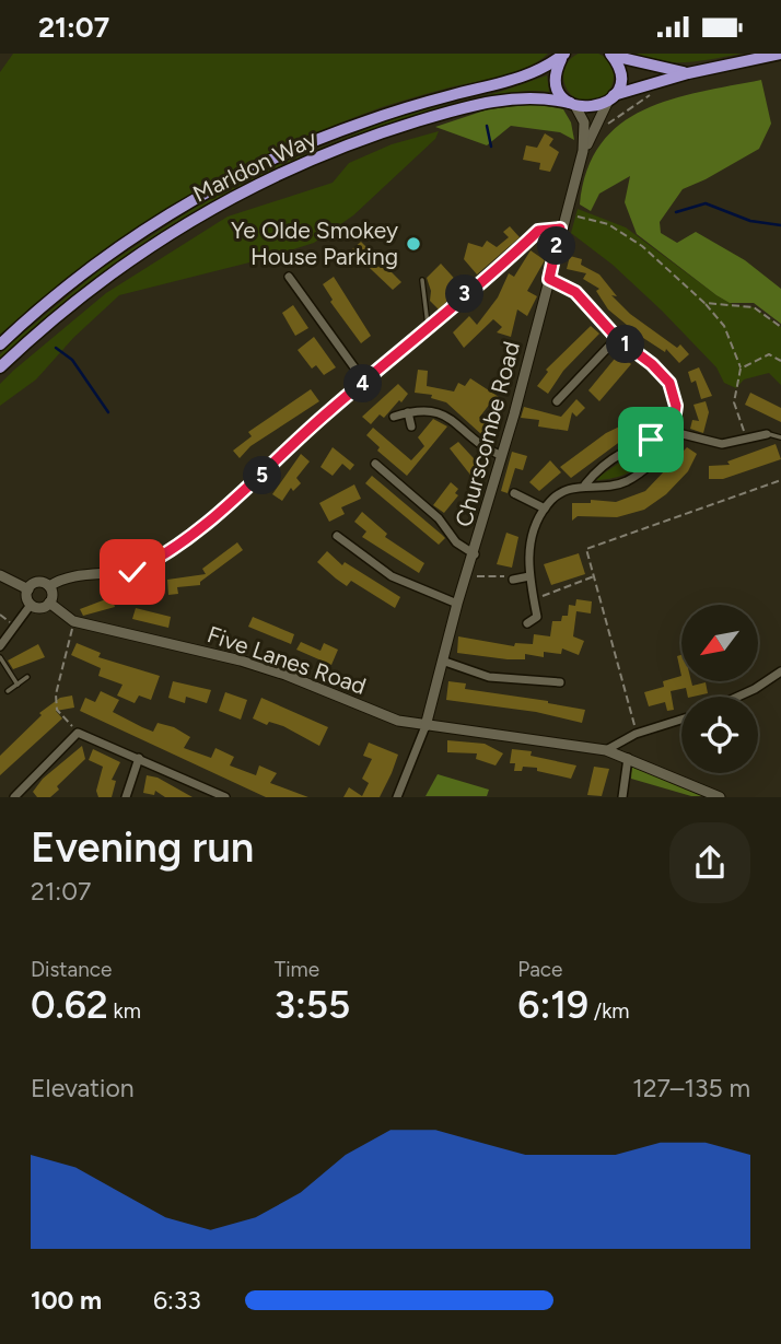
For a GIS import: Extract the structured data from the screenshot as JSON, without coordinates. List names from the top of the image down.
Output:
{
  "streets": {
    "highway": ["Marldon Way"],
    "street": ["Churscombe Road", "Five Lanes Road"]
  },
  "crossings": [
    ["Marldon Way", "Churscombe Road"],
    ["Churscombe Road", "Five Lanes Road"]
  ],
  "places": ["Ye Olde Smokey House Parking"],
  "north": "bottom left",
  "page": {
    "status": "21:07",
    "pins": [
      "2",
      "3",
      "1",
      "4",
      "5"
    ],
    "heading": ["Evening run", "21:07"],
    "stats": [
      ["Distance", "0.62 km"],
      ["Time", "3:55"],
      ["Pace", "6:19 /km"]
    ],
    "chart": ["Elevation", "127–135 m"],
    "list": [
      {
        "name": "100 m",
        "note": "6:33"
      }
    ]
  }
}
